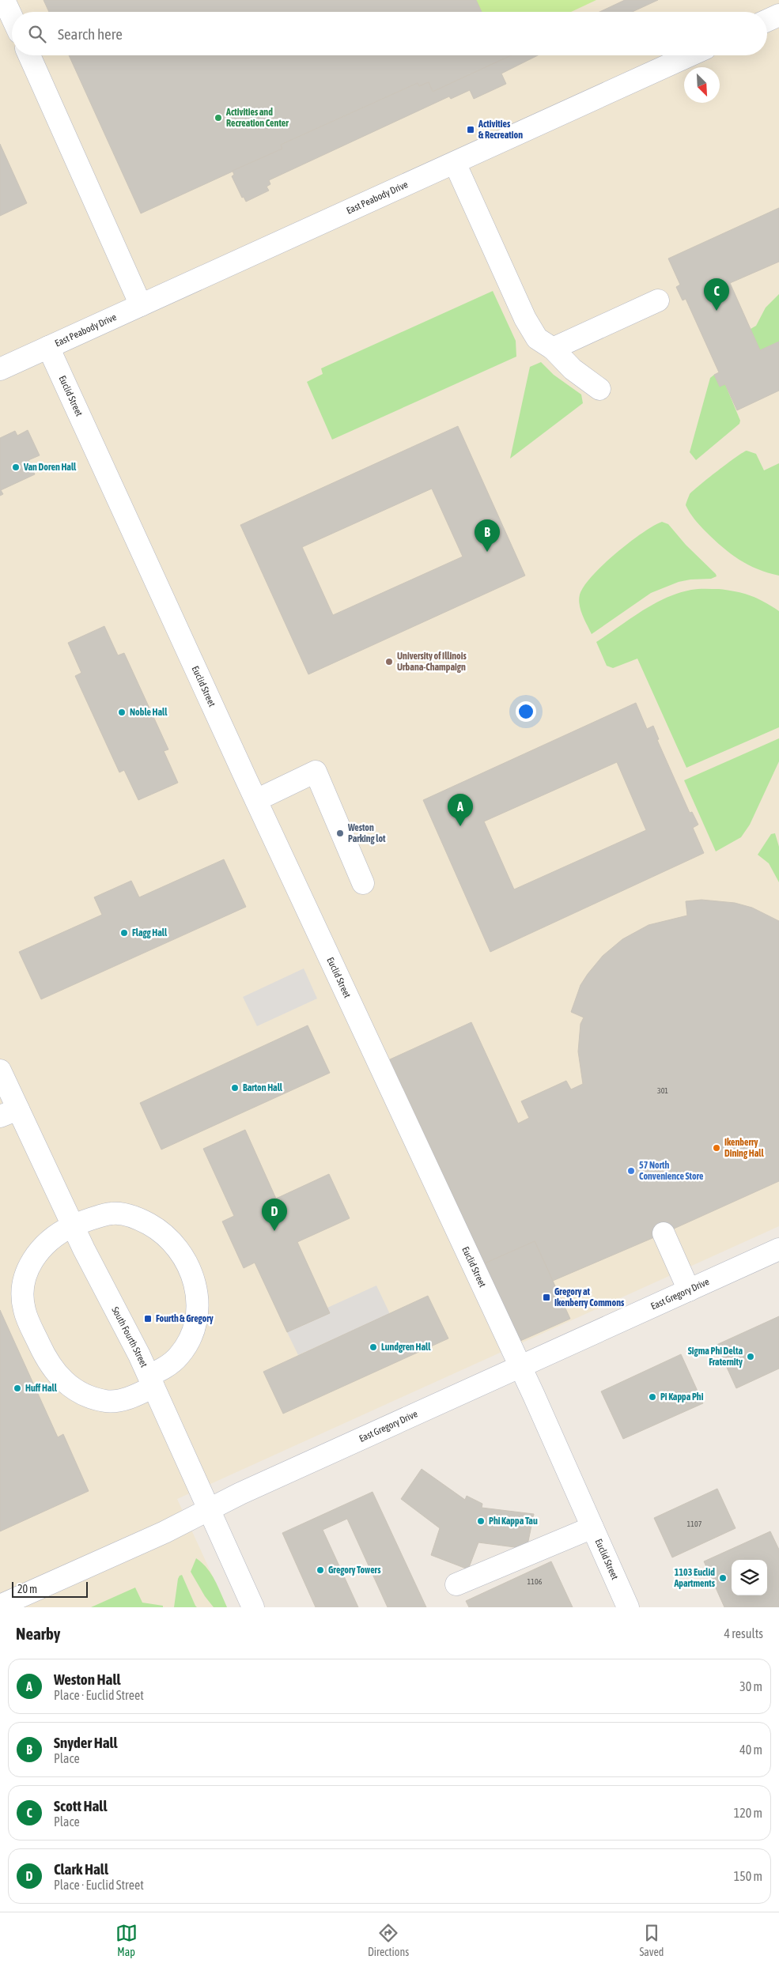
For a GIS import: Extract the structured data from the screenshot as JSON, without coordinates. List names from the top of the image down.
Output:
{
  "streets": {
    "street": [
      "East Peabody Drive",
      "Euclid Street",
      "East Gregory Drive",
      "South Fourth Street"
    ]
  },
  "crossings": [
    ["East Peabody Drive", "Euclid Street"],
    ["Euclid Street", "East Gregory Drive"],
    ["East Gregory Drive", "South Fourth Street"]
  ],
  "places": {
    "other": [
      "Activities and Recreation Center",
      "Van Doren Hall",
      "University of Illinois Urbana-Champaign",
      "Noble Hall",
      "Weston Parking lot",
      "Flagg Hall",
      "Barton Hall",
      "Ikenberry Dining Hall",
      "57 North Convenience Store",
      "Lundgren Hall",
      "Sigma Phi Delta Fraternity",
      "Huff Hall",
      "Pi Kappa Phi",
      "Phi Kappa Tau",
      "Gregory Towers",
      "1103 Euclid Apartments"
    ],
    "transit": ["Activities & Recreation", "Gregory at Ikenberry Commons", "Fourth & Gregory"]
  },
  "house_numbers": ["301", "1107", "1106"],
  "scale_bar": "20 m",
  "north": "bottom right",
  "page": {
    "search": "Search here",
    "pins": [
      "C",
      "B",
      "A",
      "D"
    ],
    "scale": "20 m",
    "heading": ["Nearby", "4 results"],
    "list": [
      {
        "mark": "A",
        "name": "Weston Hall",
        "note": "Place · Euclid Street",
        "value": "30 m"
      },
      {
        "mark": "B",
        "name": "Snyder Hall",
        "note": "Place",
        "value": "40 m"
      },
      {
        "mark": "C",
        "name": "Scott Hall",
        "note": "Place",
        "value": "120 m"
      },
      {
        "mark": "D",
        "name": "Clark Hall",
        "note": "Place · Euclid Street",
        "value": "150 m"
      }
    ],
    "nav": ["Map", "Directions", "Saved"]
  }
}
